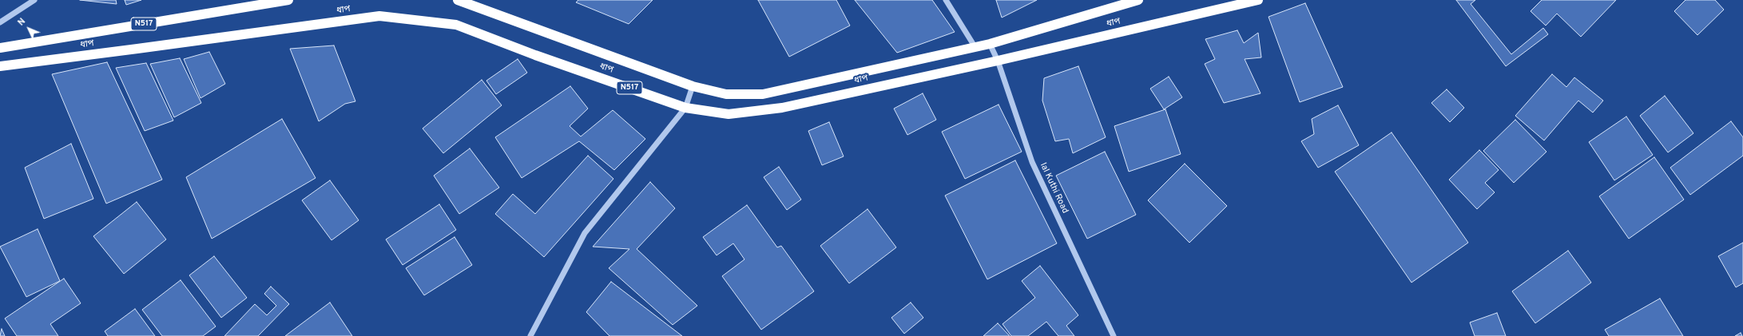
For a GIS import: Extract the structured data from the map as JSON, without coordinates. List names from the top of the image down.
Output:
{
  "streets": {
    "highway": ["ধাপ", "N517"],
    "street": ["lal Kuthi Road"]
  },
  "crossings": [
    ["ধাপ", "lal Kuthi Road"]
  ],
  "north": "top left"
}
